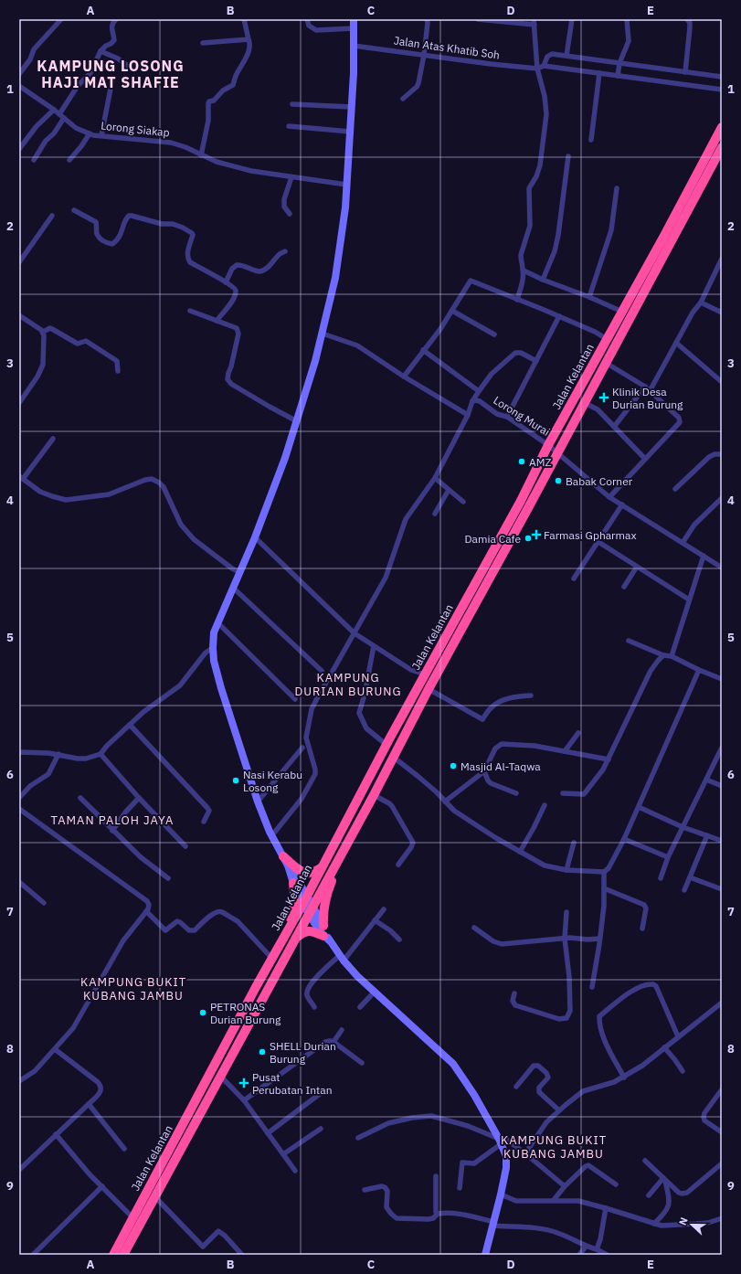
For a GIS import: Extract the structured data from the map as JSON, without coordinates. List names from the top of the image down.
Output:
{
  "streets": {
    "highway": ["Jalan Kelantan"],
    "street": ["Jalan Atas Khatib Soh", "Lorong Siakap", "Lorong Murai"]
  },
  "crossings": [
    ["Jalan Kelantan", "Lorong Murai"]
  ],
  "districts": [
    "KAMPUNG LOSONG HAJI MAT SHAFIE",
    "KAMPUNG DURIAN BURUNG",
    "TAMAN PALOH JAYA",
    "KAMPUNG BUKIT KUBANG JAMBU",
    "KAMPUNG BUKIT KUBANG JAMBU"
  ],
  "places": {
    "health": ["Klinik Desa Durian Burung", "Farmasi Gpharmax", "Pusat Perubatan Intan"],
    "other": [
      "AMZ",
      "Babak Corner",
      "Damia Cafe",
      "Masjid Al-Taqwa",
      "Nasi Kerabu Losong",
      "PETRONAS Durian Burung",
      "SHELL Durian Burung"
    ]
  },
  "north": "left",
  "grid": {
    "columns": [
      "A",
      "B",
      "C",
      "D",
      "E"
    ],
    "rows": [
      "1",
      "2",
      "3",
      "4",
      "5",
      "6",
      "7",
      "8",
      "9"
    ]
  }
}
